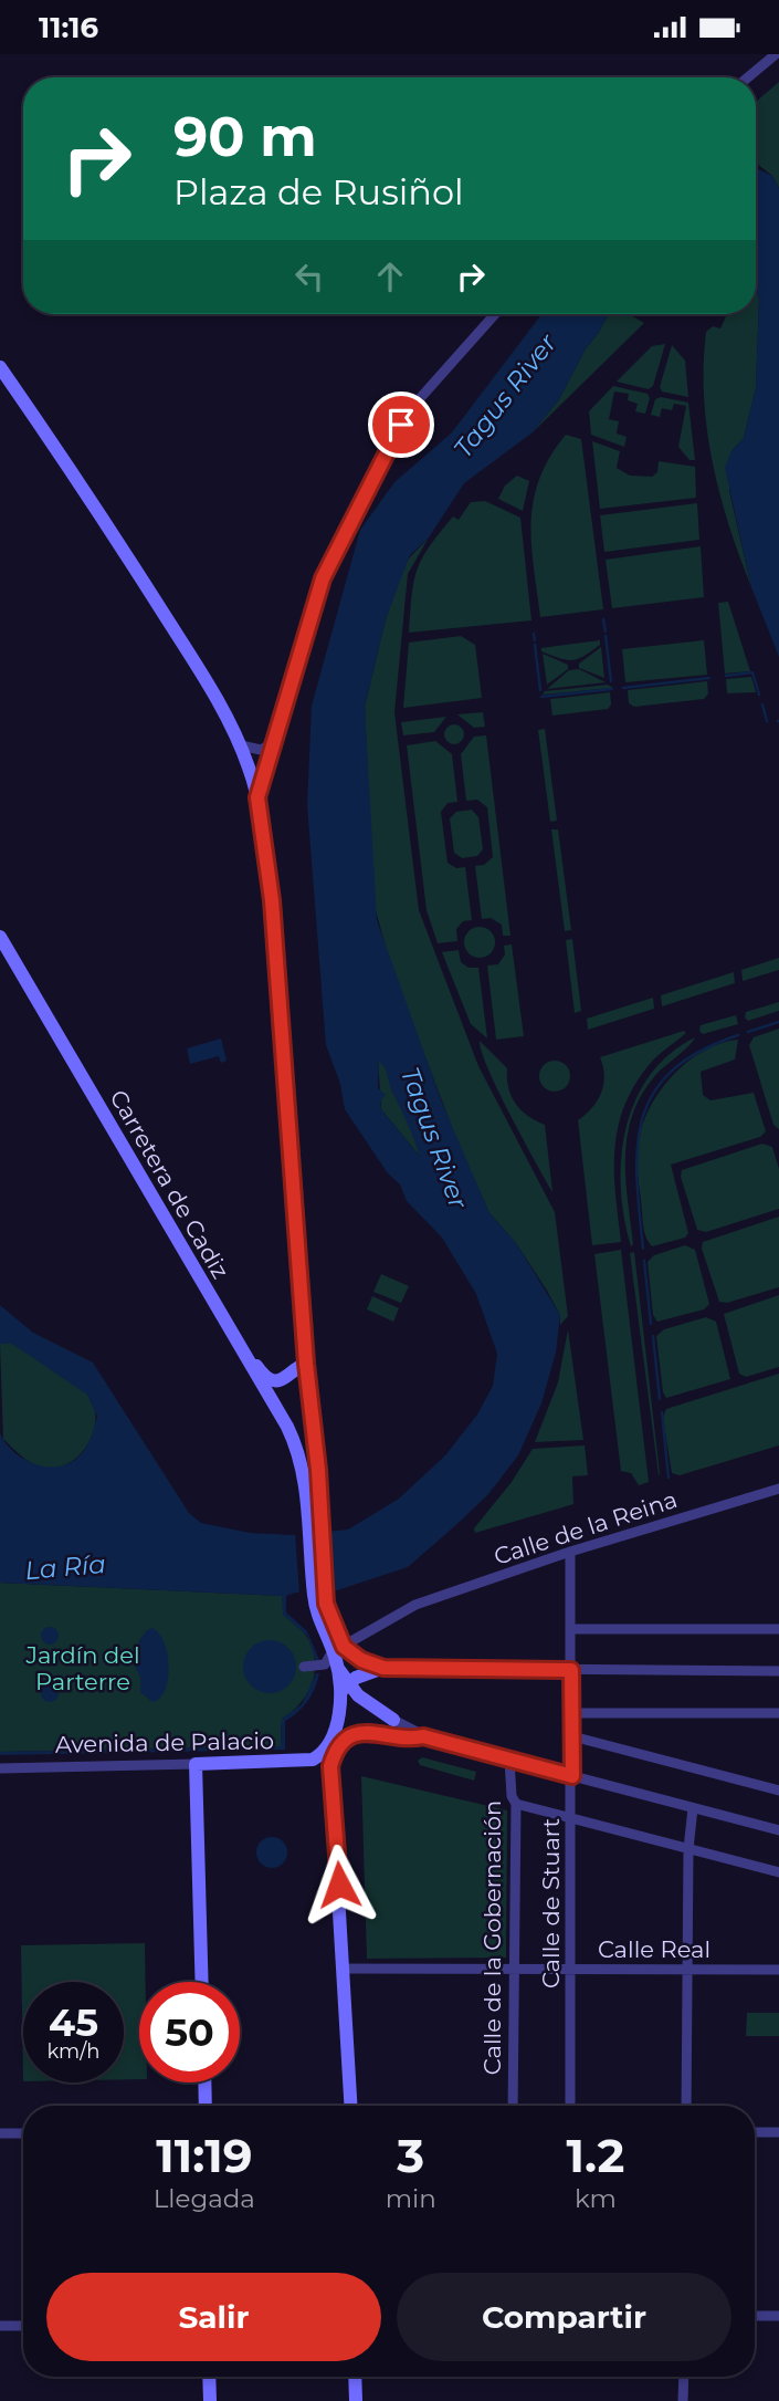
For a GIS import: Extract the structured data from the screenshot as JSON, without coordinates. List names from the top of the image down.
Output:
{
  "streets": {
    "main road": ["Carretera de Cadiz", "Avenida de Palacio"],
    "street": [
      "Calle de la Reina",
      "Calle de Stuart",
      "Calle de la Gobernación",
      "Calle Real"
    ]
  },
  "crossings": [
    ["Calle de la Reina", "Calle de Stuart"],
    ["Calle de Stuart", "Calle Real"],
    ["Calle de la Gobernación", "Calle Real"]
  ],
  "water": ["Tagus River", "La Ría"],
  "parks": ["Jardín del Parterre"],
  "page": {
    "status": "11:16",
    "turn": ["90 m", "Plaza de Rusiñol"],
    "speed": "45 km/h",
    "limit": "50",
    "eta": [
      "11:19",
      "Llegada",
      "3",
      "min",
      "1.2",
      "km"
    ],
    "buttons": ["Salir", "Compartir"]
  }
}
